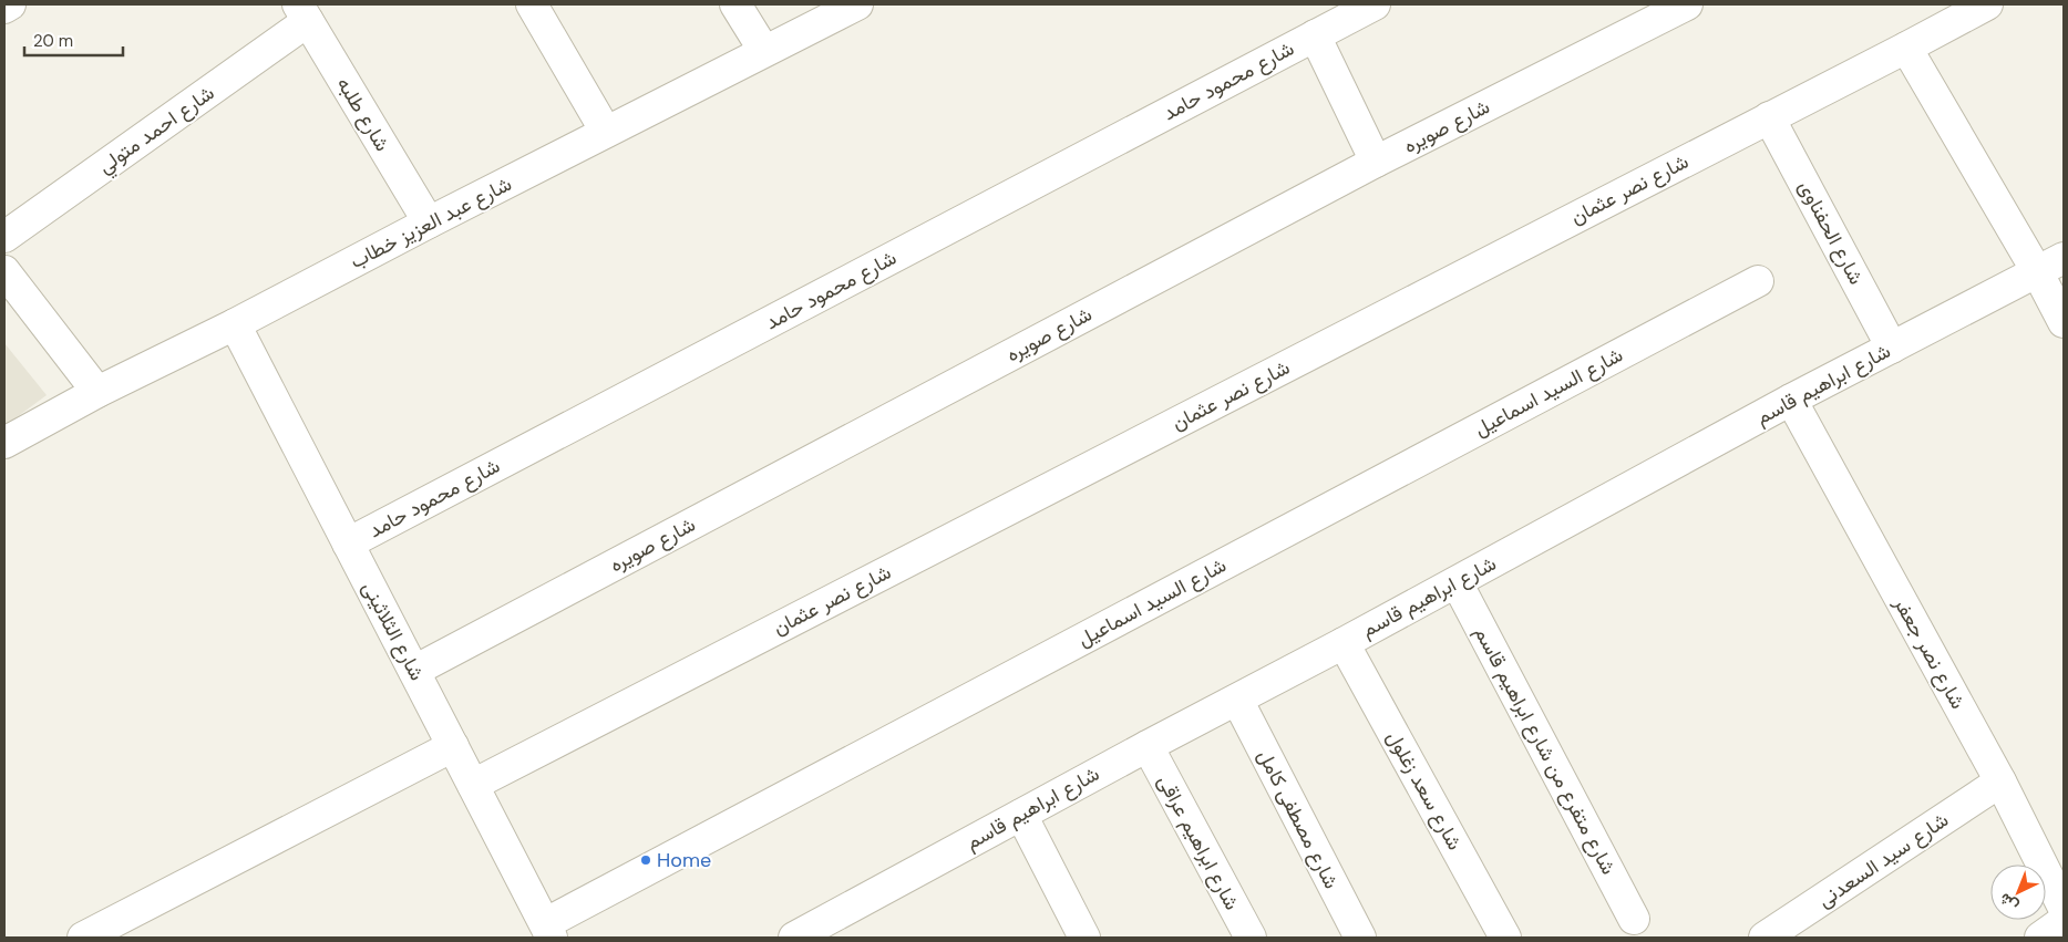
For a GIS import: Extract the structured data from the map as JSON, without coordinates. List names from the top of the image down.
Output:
{
  "streets": {
    "street": [
      "شارع محمود حامد",
      "شارع طلبه",
      "شارع صويره",
      "شارع احمد متولي",
      "شارع نصر عثمان",
      "شارع عبد العزيز خطاب",
      "شارع الحفناوى",
      "شارع ابراهيم قاسم",
      "شارع السيد اسماعيل",
      "شارع الثلاثينى",
      "شارع نصر جعفر",
      "شارع متفرع من شارع ابراهيم قاسم",
      "شارع سعد زغلول",
      "شارع مصطفى كامل",
      "شارع ابراهيم عراقى",
      "شارع سيد السعدنى"
    ]
  },
  "crossings": [
    ["شارع محمود حامد", "شارع الثلاثينى"],
    ["شارع طلبه", "شارع احمد متولي"],
    ["شارع طلبه", "شارع عبد العزيز خطاب"],
    ["شارع صويره", "شارع الثلاثينى"],
    ["شارع نصر عثمان", "شارع الحفناوى"],
    ["شارع نصر عثمان", "شارع الثلاثينى"],
    ["شارع عبد العزيز خطاب", "شارع الثلاثينى"],
    ["شارع الحفناوى", "شارع ابراهيم قاسم"],
    ["شارع ابراهيم قاسم", "شارع نصر جعفر"],
    ["شارع ابراهيم قاسم", "شارع متفرع من شارع ابراهيم قاسم"],
    ["شارع ابراهيم قاسم", "شارع سعد زغلول"],
    ["شارع ابراهيم قاسم", "شارع مصطفى كامل"],
    ["شارع ابراهيم قاسم", "شارع ابراهيم عراقى"],
    ["شارع السيد اسماعيل", "شارع الثلاثينى"],
    ["شارع نصر جعفر", "شارع سيد السعدنى"]
  ],
  "places": ["Home"],
  "scale_bar": "20 m",
  "north": "bottom left"
}
